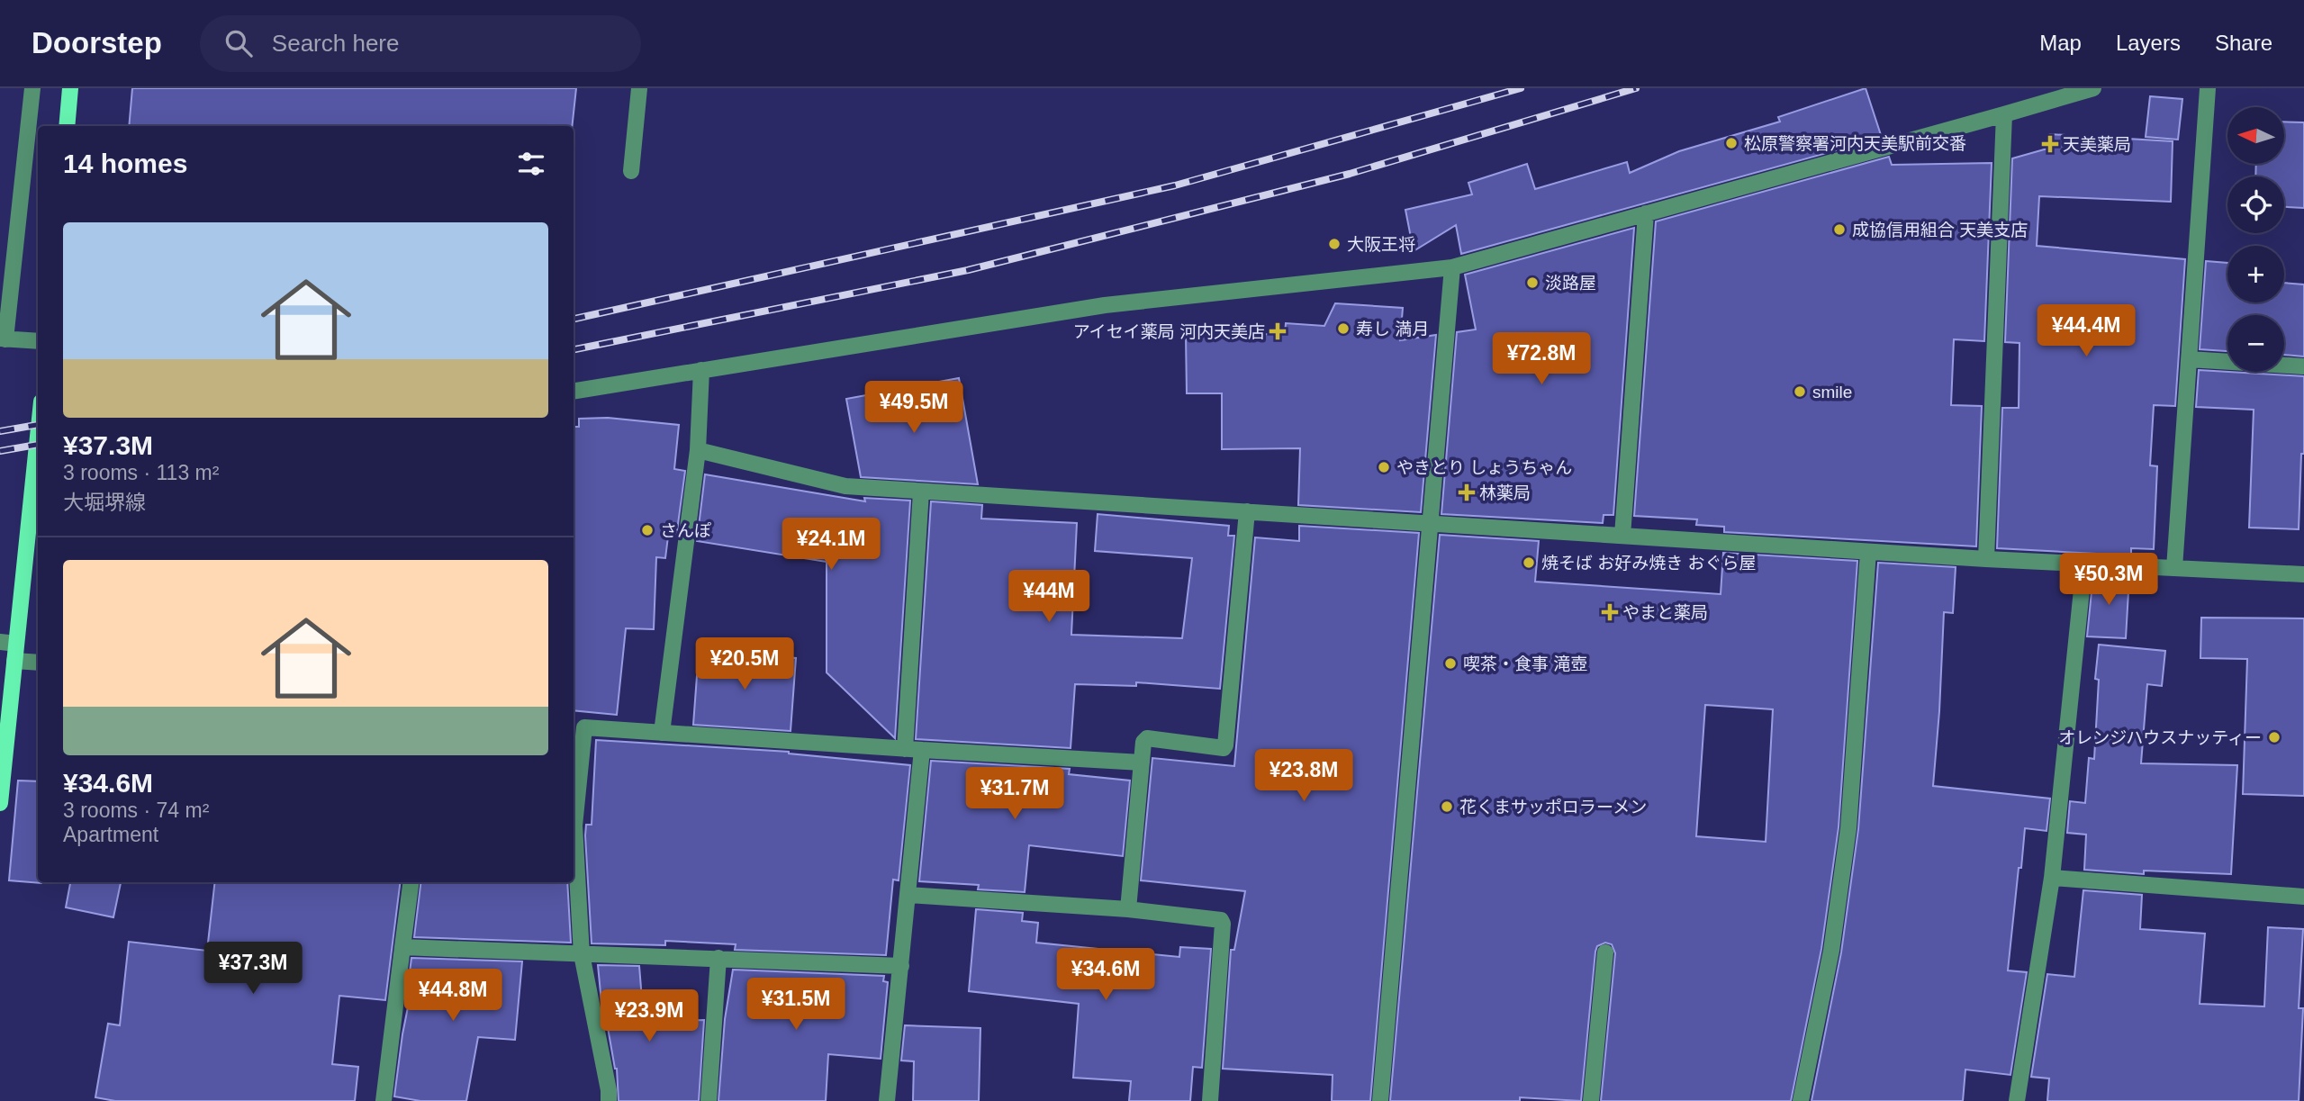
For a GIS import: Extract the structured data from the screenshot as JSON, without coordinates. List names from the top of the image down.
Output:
{
  "places": {
    "other": [
      "松原警察署河内天美駅前交番",
      "成協信用組合 天美支店",
      "大阪王将",
      "淡路屋",
      "寿し 満月",
      "smile",
      "やきとり しょうちゃん",
      "さんぽ",
      "焼そば お好み焼き おぐら屋",
      "喫茶・食事 滝壺",
      "オレンジハウスナッティー",
      "花くまサッポロラーメン"
    ],
    "health": [
      "天美薬局",
      "アイセイ薬局 河内天美店",
      "林薬局",
      "やまと薬局"
    ]
  },
  "north": "left",
  "page": {
    "header": "Doorstep",
    "search": "Search here",
    "nav": ["Map", "Layers", "Share"],
    "map_buttons": ["+", "−"],
    "heading": "14 homes",
    "list": [
      {
        "name": "¥37.3M",
        "note": "3 rooms · 113 m² · 大堀堺線"
      },
      {
        "name": "¥34.6M",
        "note": "3 rooms · 74 m² · Apartment"
      }
    ],
    "price": [
      "¥44.4M",
      "¥72.8M",
      "¥49.5M",
      "¥24.1M",
      "¥50.3M",
      "¥44M",
      "¥20.5M",
      "¥23.8M",
      "¥31.7M",
      "¥37.3M",
      "¥34.6M",
      "¥44.8M",
      "¥31.5M",
      "¥23.9M"
    ]
  }
}
